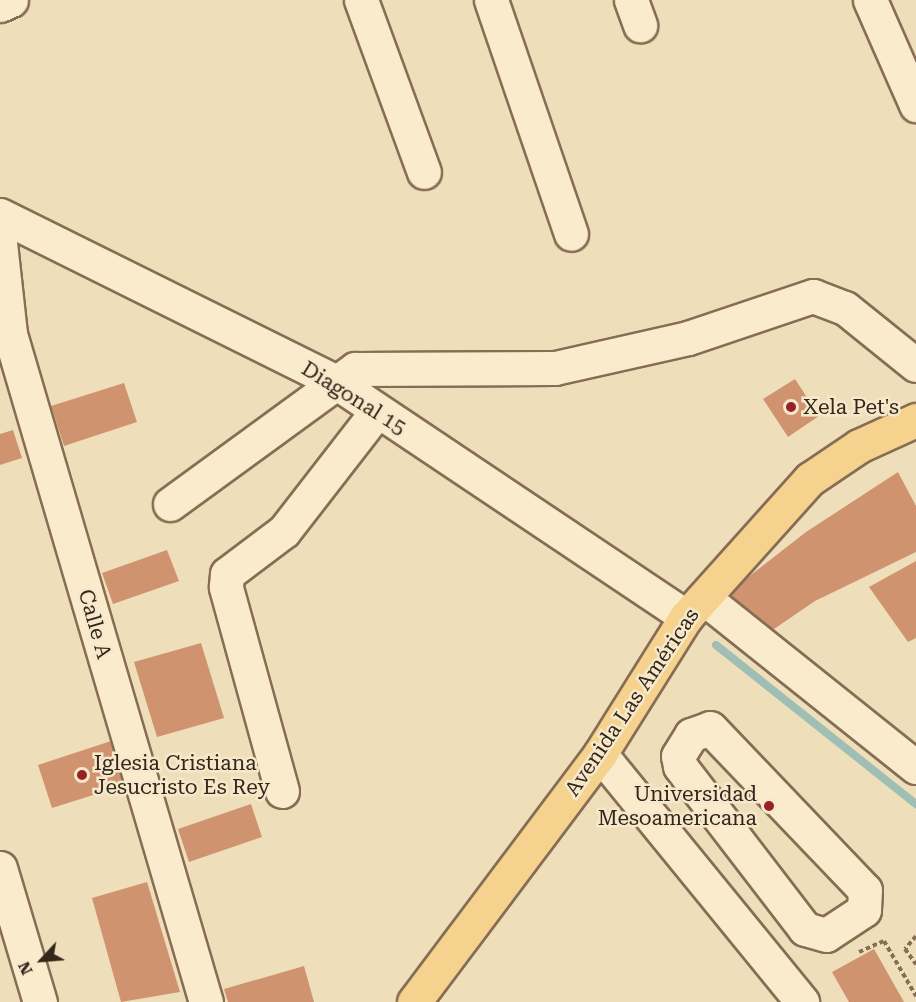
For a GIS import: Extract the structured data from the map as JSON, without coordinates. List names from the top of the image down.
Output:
{
  "streets": {
    "main road": ["Avenida Las Américas"],
    "street": ["Diagonal 15", "Calle A"]
  },
  "crossings": [
    ["Diagonal 15", "Avenida Las Américas"]
  ],
  "places": ["Xela Pet's", "Iglesia Cristiana Jesucristo Es Rey", "Universidad Mesoamericana"],
  "north": "bottom left"
}
